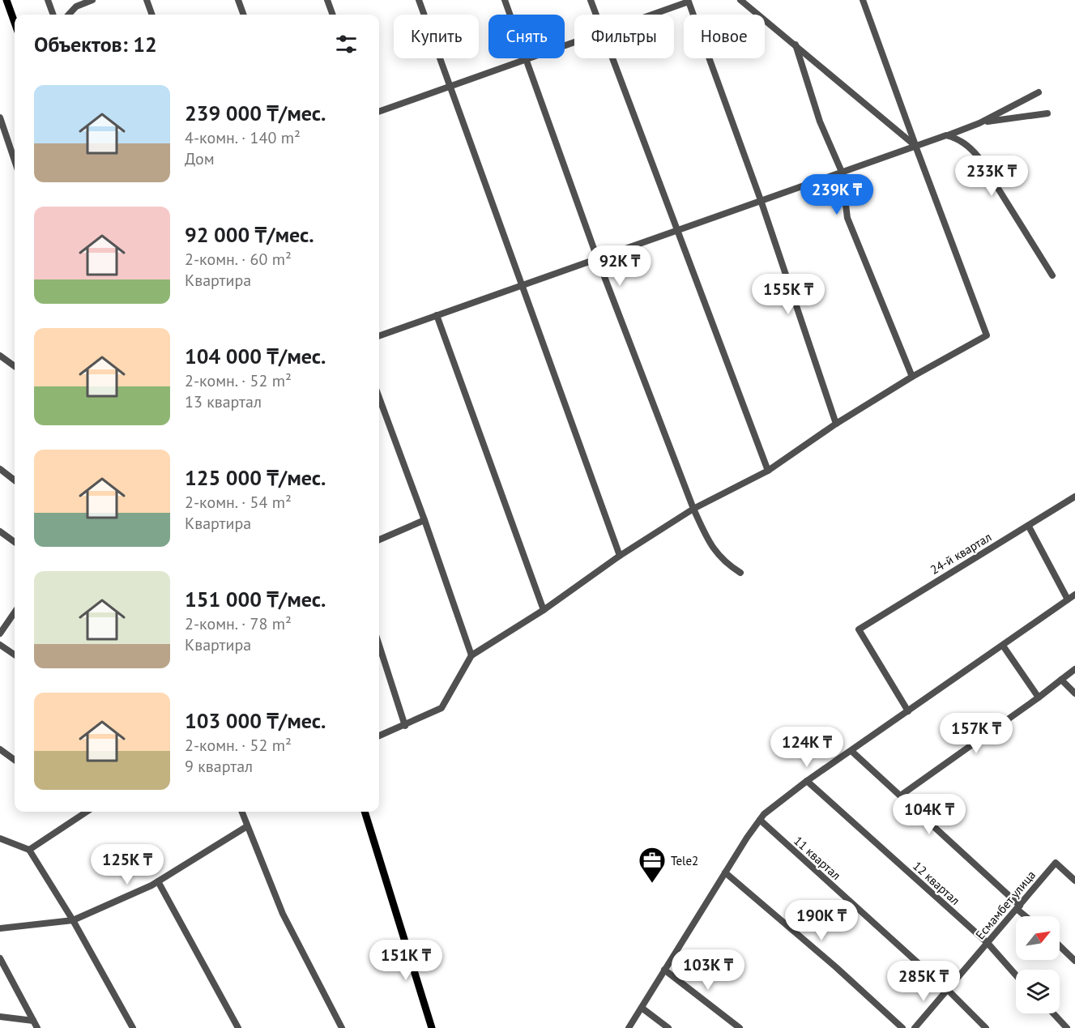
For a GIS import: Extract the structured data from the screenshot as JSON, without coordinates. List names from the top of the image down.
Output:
{
  "streets": {
    "street": [
      "24-й квартал",
      "11 квартал",
      "12 квартал",
      "Есмамбет улица"
    ]
  },
  "crossings": [
    ["11 квартал", "Есмамбет улица"],
    ["12 квартал", "Есмамбет улица"]
  ],
  "places": {
    "office": ["Tele2"]
  },
  "north": "top right",
  "page": {
    "chip": [
      "Купить",
      "Снять",
      "Фильтры",
      "Новое"
    ],
    "heading": "Объектов: 12",
    "list": [
      {
        "name": "239 000 ₸/мес.",
        "note": "4-комн. · 140 m² · Дом"
      },
      {
        "name": "92 000 ₸/мес.",
        "note": "2-комн. · 60 m² · Квартира"
      },
      {
        "name": "104 000 ₸/мес.",
        "note": "2-комн. · 52 m² · 13 квартал"
      },
      {
        "name": "125 000 ₸/мес.",
        "note": "2-комн. · 54 m² · Квартира"
      },
      {
        "name": "151 000 ₸/мес.",
        "note": "2-комн. · 78 m² · Квартира"
      },
      {
        "name": "103 000 ₸/мес.",
        "note": "2-комн. · 52 m² · 9 квартал"
      }
    ],
    "price": [
      "233K ₸",
      "239K ₸",
      "92K ₸",
      "155K ₸",
      "157K ₸",
      "124K ₸",
      "104K ₸",
      "125K ₸",
      "190K ₸",
      "151K ₸",
      "103K ₸",
      "285K ₸"
    ]
  }
}
